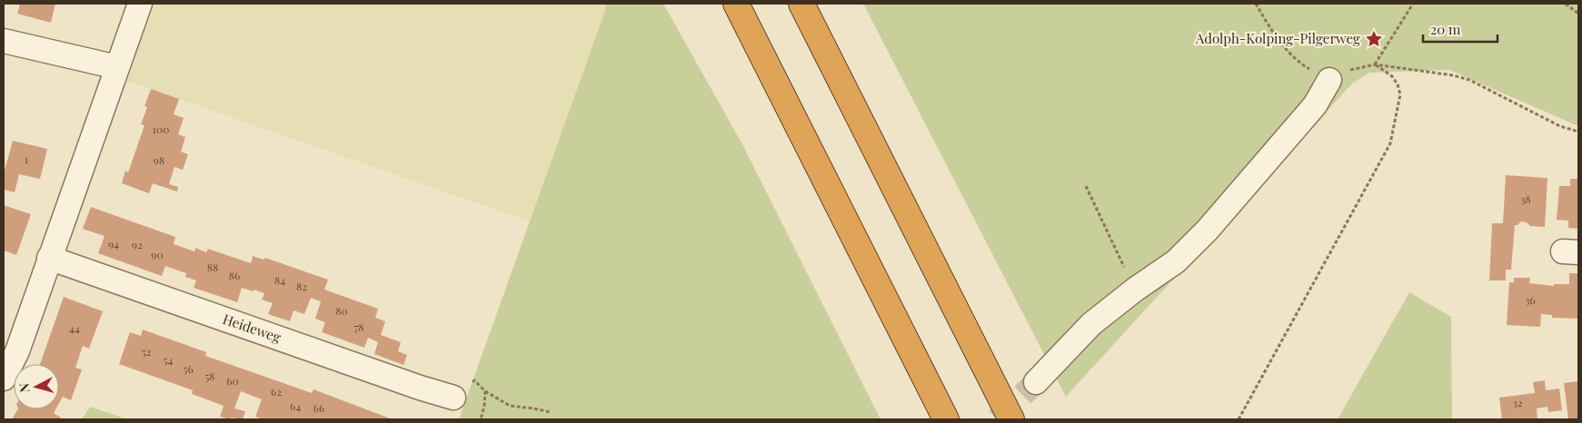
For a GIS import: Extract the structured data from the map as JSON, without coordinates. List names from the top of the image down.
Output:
{
  "streets": {
    "street": ["Heideweg"]
  },
  "places": {
    "place": ["Adolph-Kolping-Pilgerweg"]
  },
  "house_numbers": [
    "100",
    "1",
    "98",
    "38",
    "94",
    "92",
    "90",
    "88",
    "86",
    "84",
    "82",
    "36",
    "80",
    "78",
    "44",
    "52",
    "54",
    "56",
    "58",
    "60",
    "62",
    "32",
    "64",
    "66"
  ],
  "scale_bar": "20 m",
  "north": "left"
}
